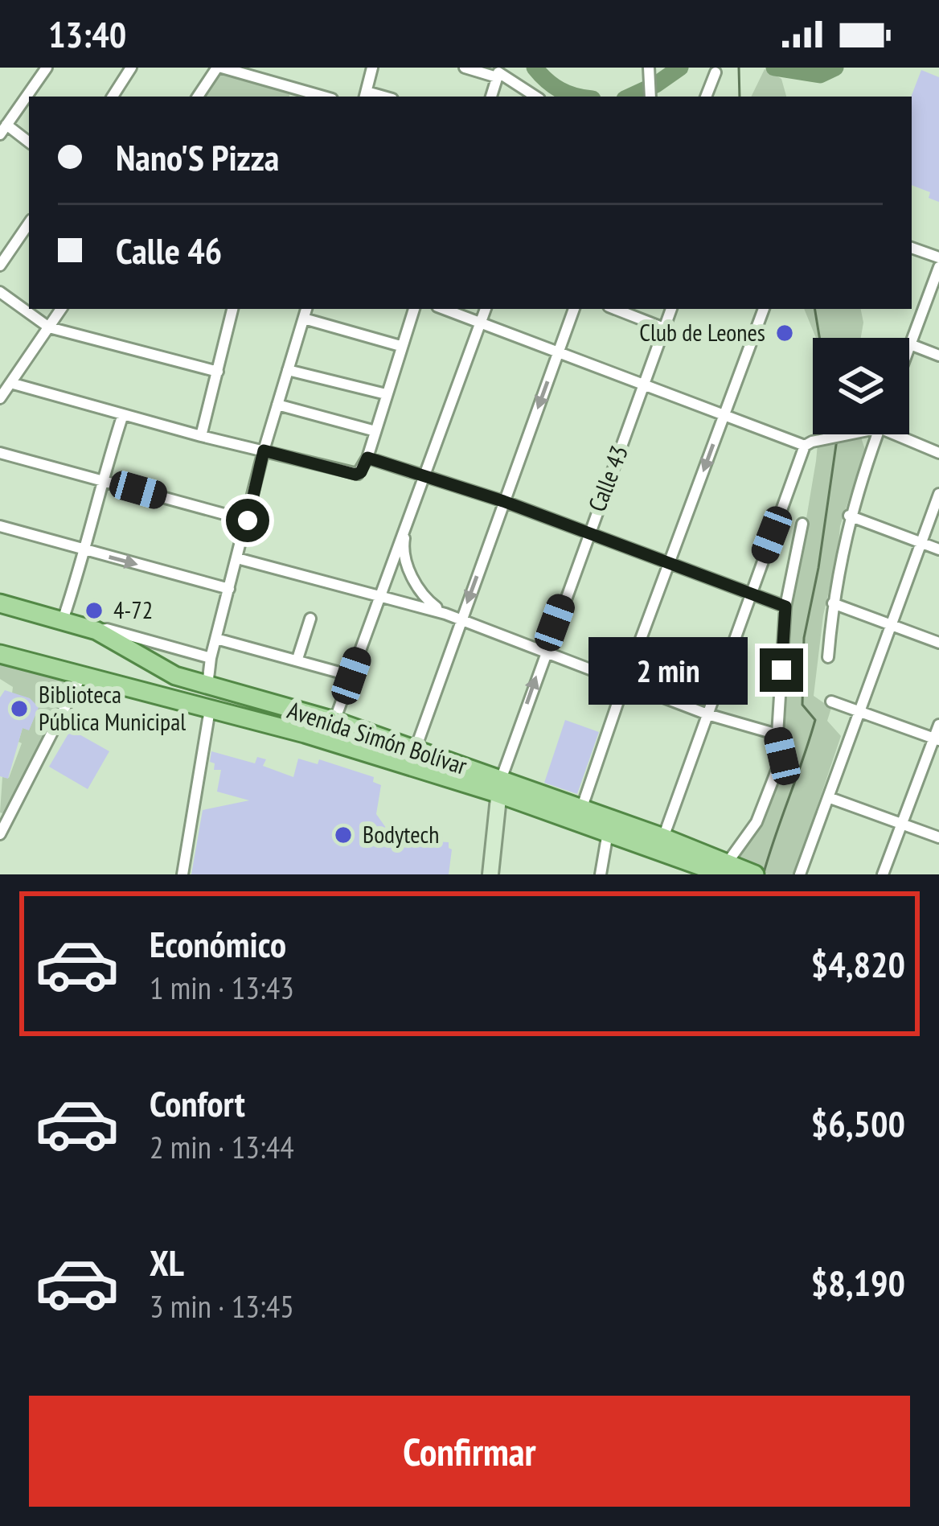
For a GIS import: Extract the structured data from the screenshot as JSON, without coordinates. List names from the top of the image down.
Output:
{
  "streets": {
    "main road": ["Avenida Simón Bolívar"],
    "street": ["Calle 43"]
  },
  "crossings": [
    ["Calle 43", "Avenida Simón Bolívar"]
  ],
  "places": [
    "Club de Leones",
    "4-72",
    "Biblioteca Pública Municipal",
    "Bodytech"
  ],
  "page": {
    "status": "13:40",
    "banner": ["Nano'S Pizza", "Calle 46"],
    "bubble": "2 min",
    "list": [
      {
        "name": "Económico",
        "note": "1 min · 13:43",
        "value": "$4,820"
      },
      {
        "name": "Confort",
        "note": "2 min · 13:44",
        "value": "$6,500"
      },
      {
        "name": "XL",
        "note": "3 min · 13:45",
        "value": "$8,190"
      }
    ],
    "buttons": "Confirmar"
  }
}
